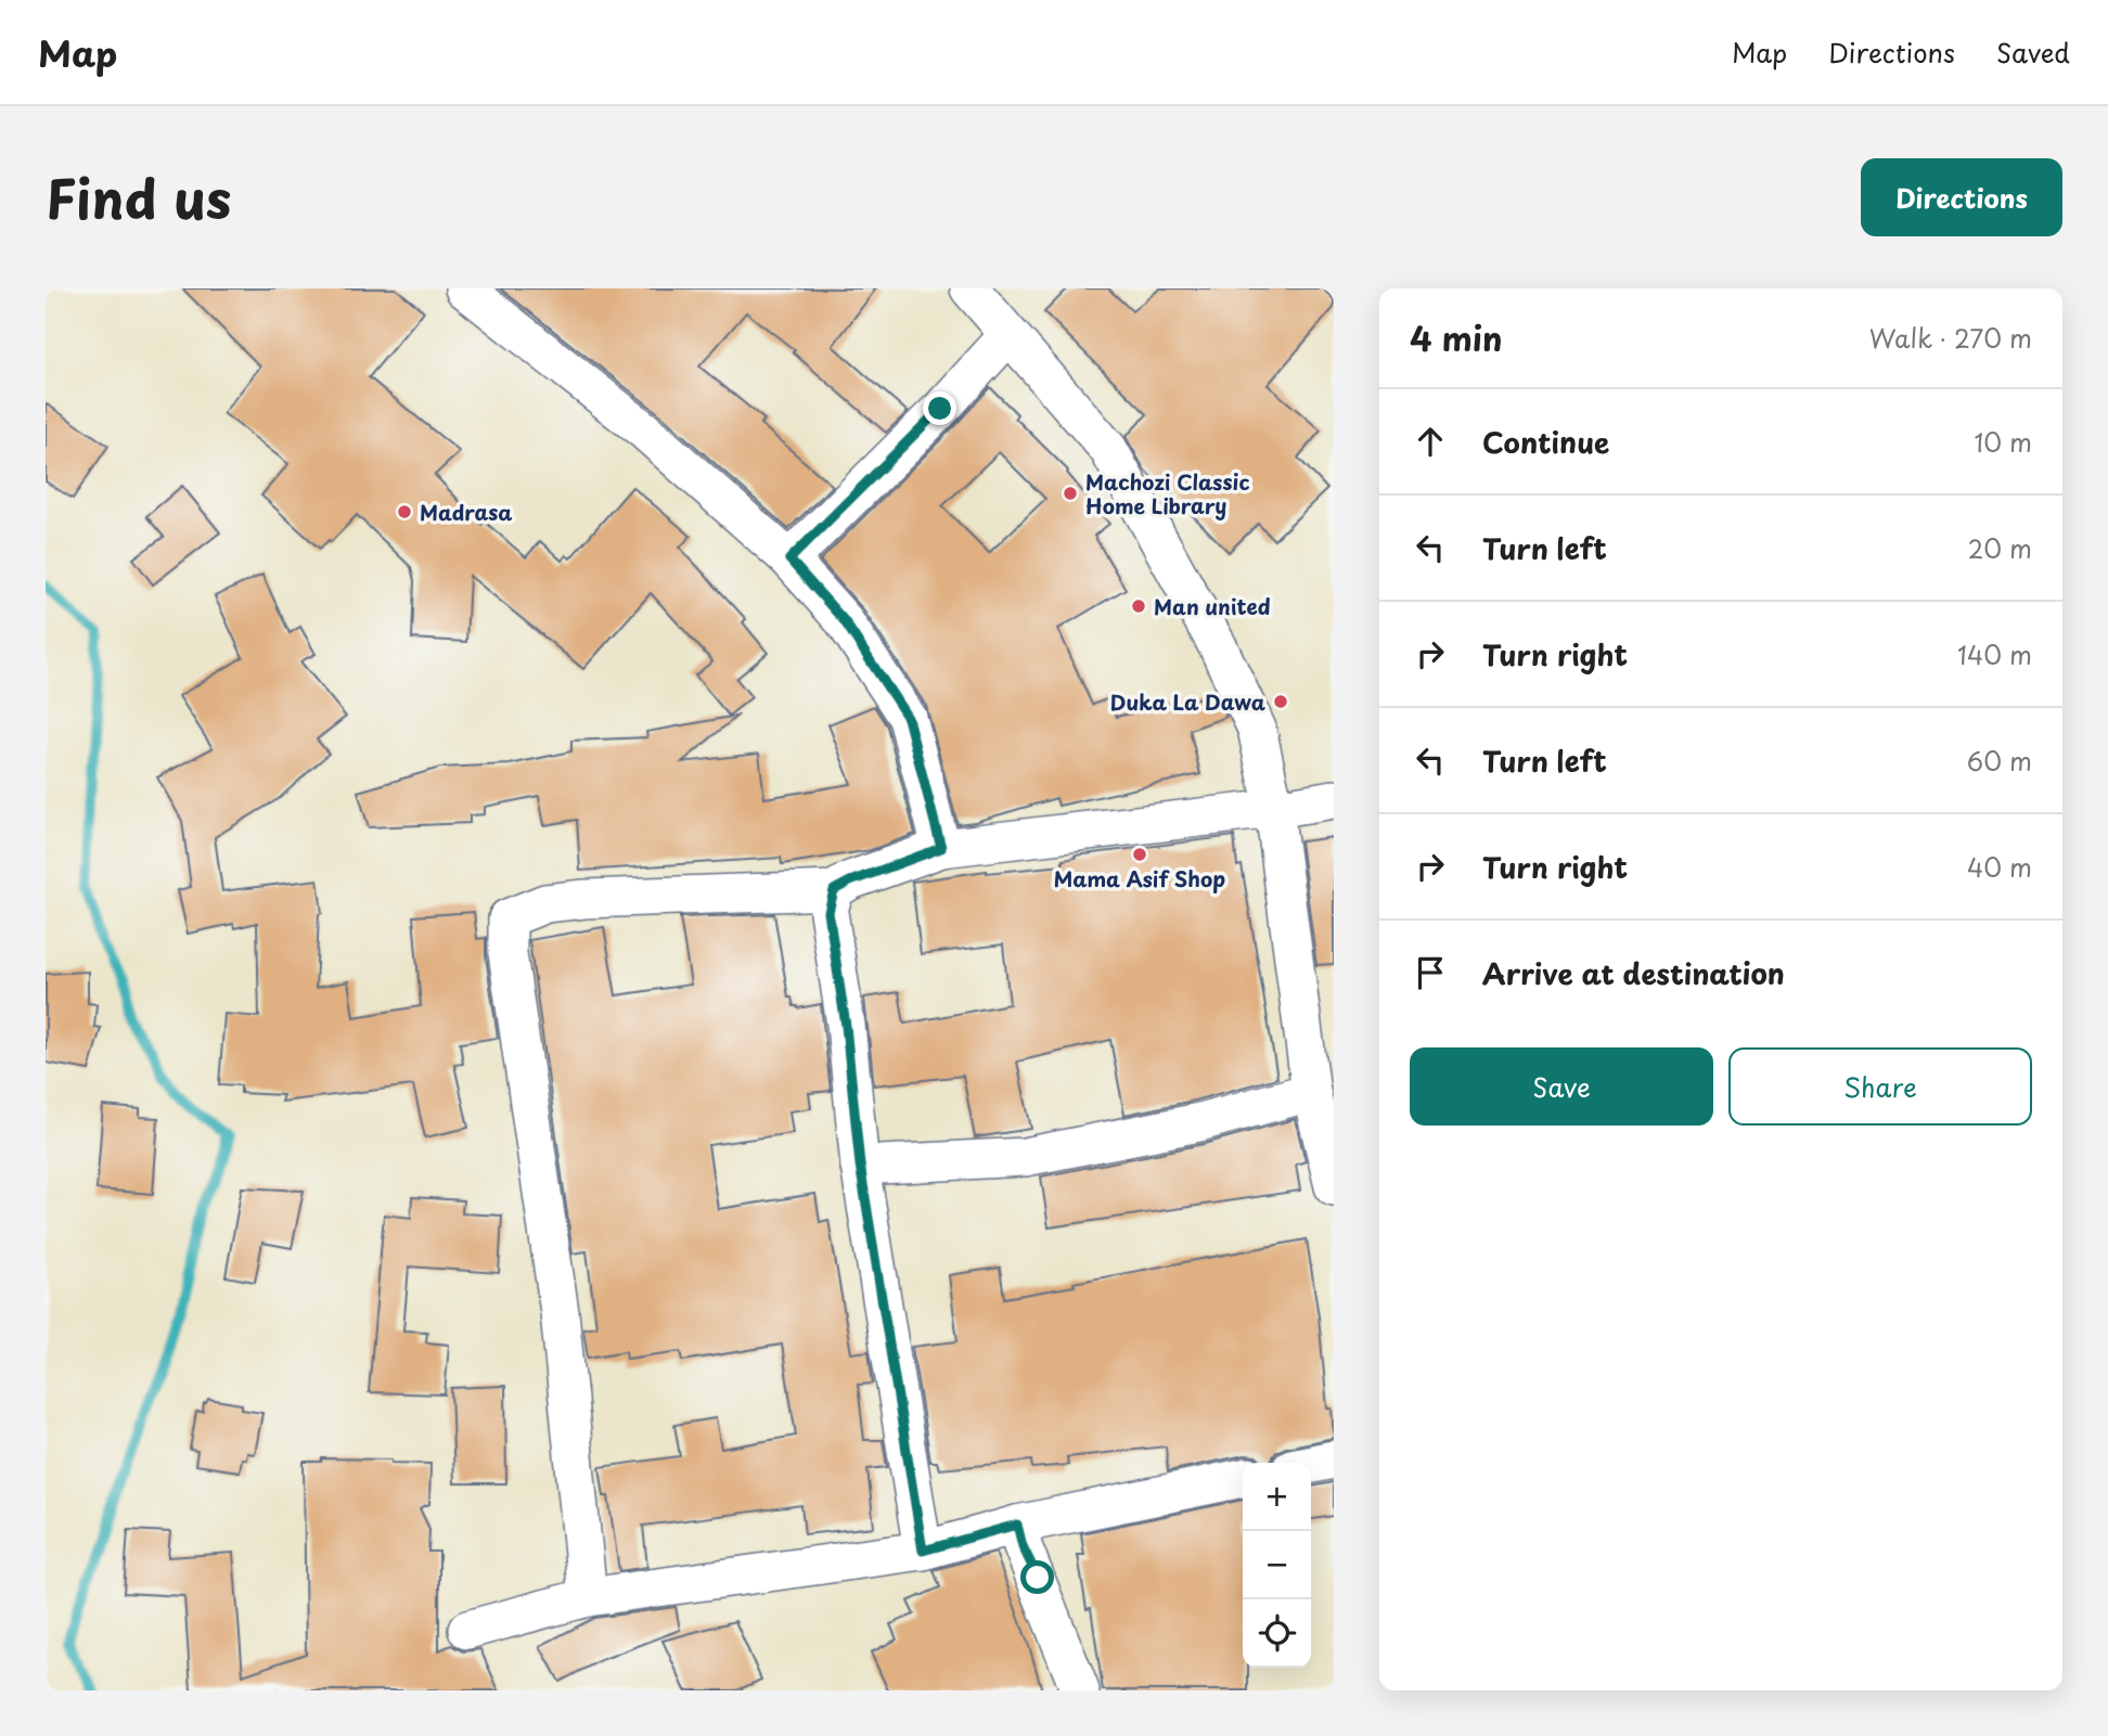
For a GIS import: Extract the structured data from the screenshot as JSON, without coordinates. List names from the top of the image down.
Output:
{
  "places": [
    "Machozi Classic Home Library",
    "Madrasa",
    "Man united",
    "Duka La Dawa",
    "Mama Asif Shop"
  ],
  "page": {
    "header": "Map",
    "nav": ["Map", "Directions", "Saved"],
    "title": "Find us",
    "buttons": [
      "Directions",
      ["Save", "Share"]
    ],
    "heading": ["4 min", "Walk · 270 m"],
    "list": [
      ["Continue", "10 m"],
      ["Turn left", "20 m"],
      ["Turn right", "140 m"],
      ["Turn left", "60 m"],
      ["Turn right", "40 m"],
      "Arrive at destination"
    ],
    "map_buttons": ["+", "−"]
  }
}
